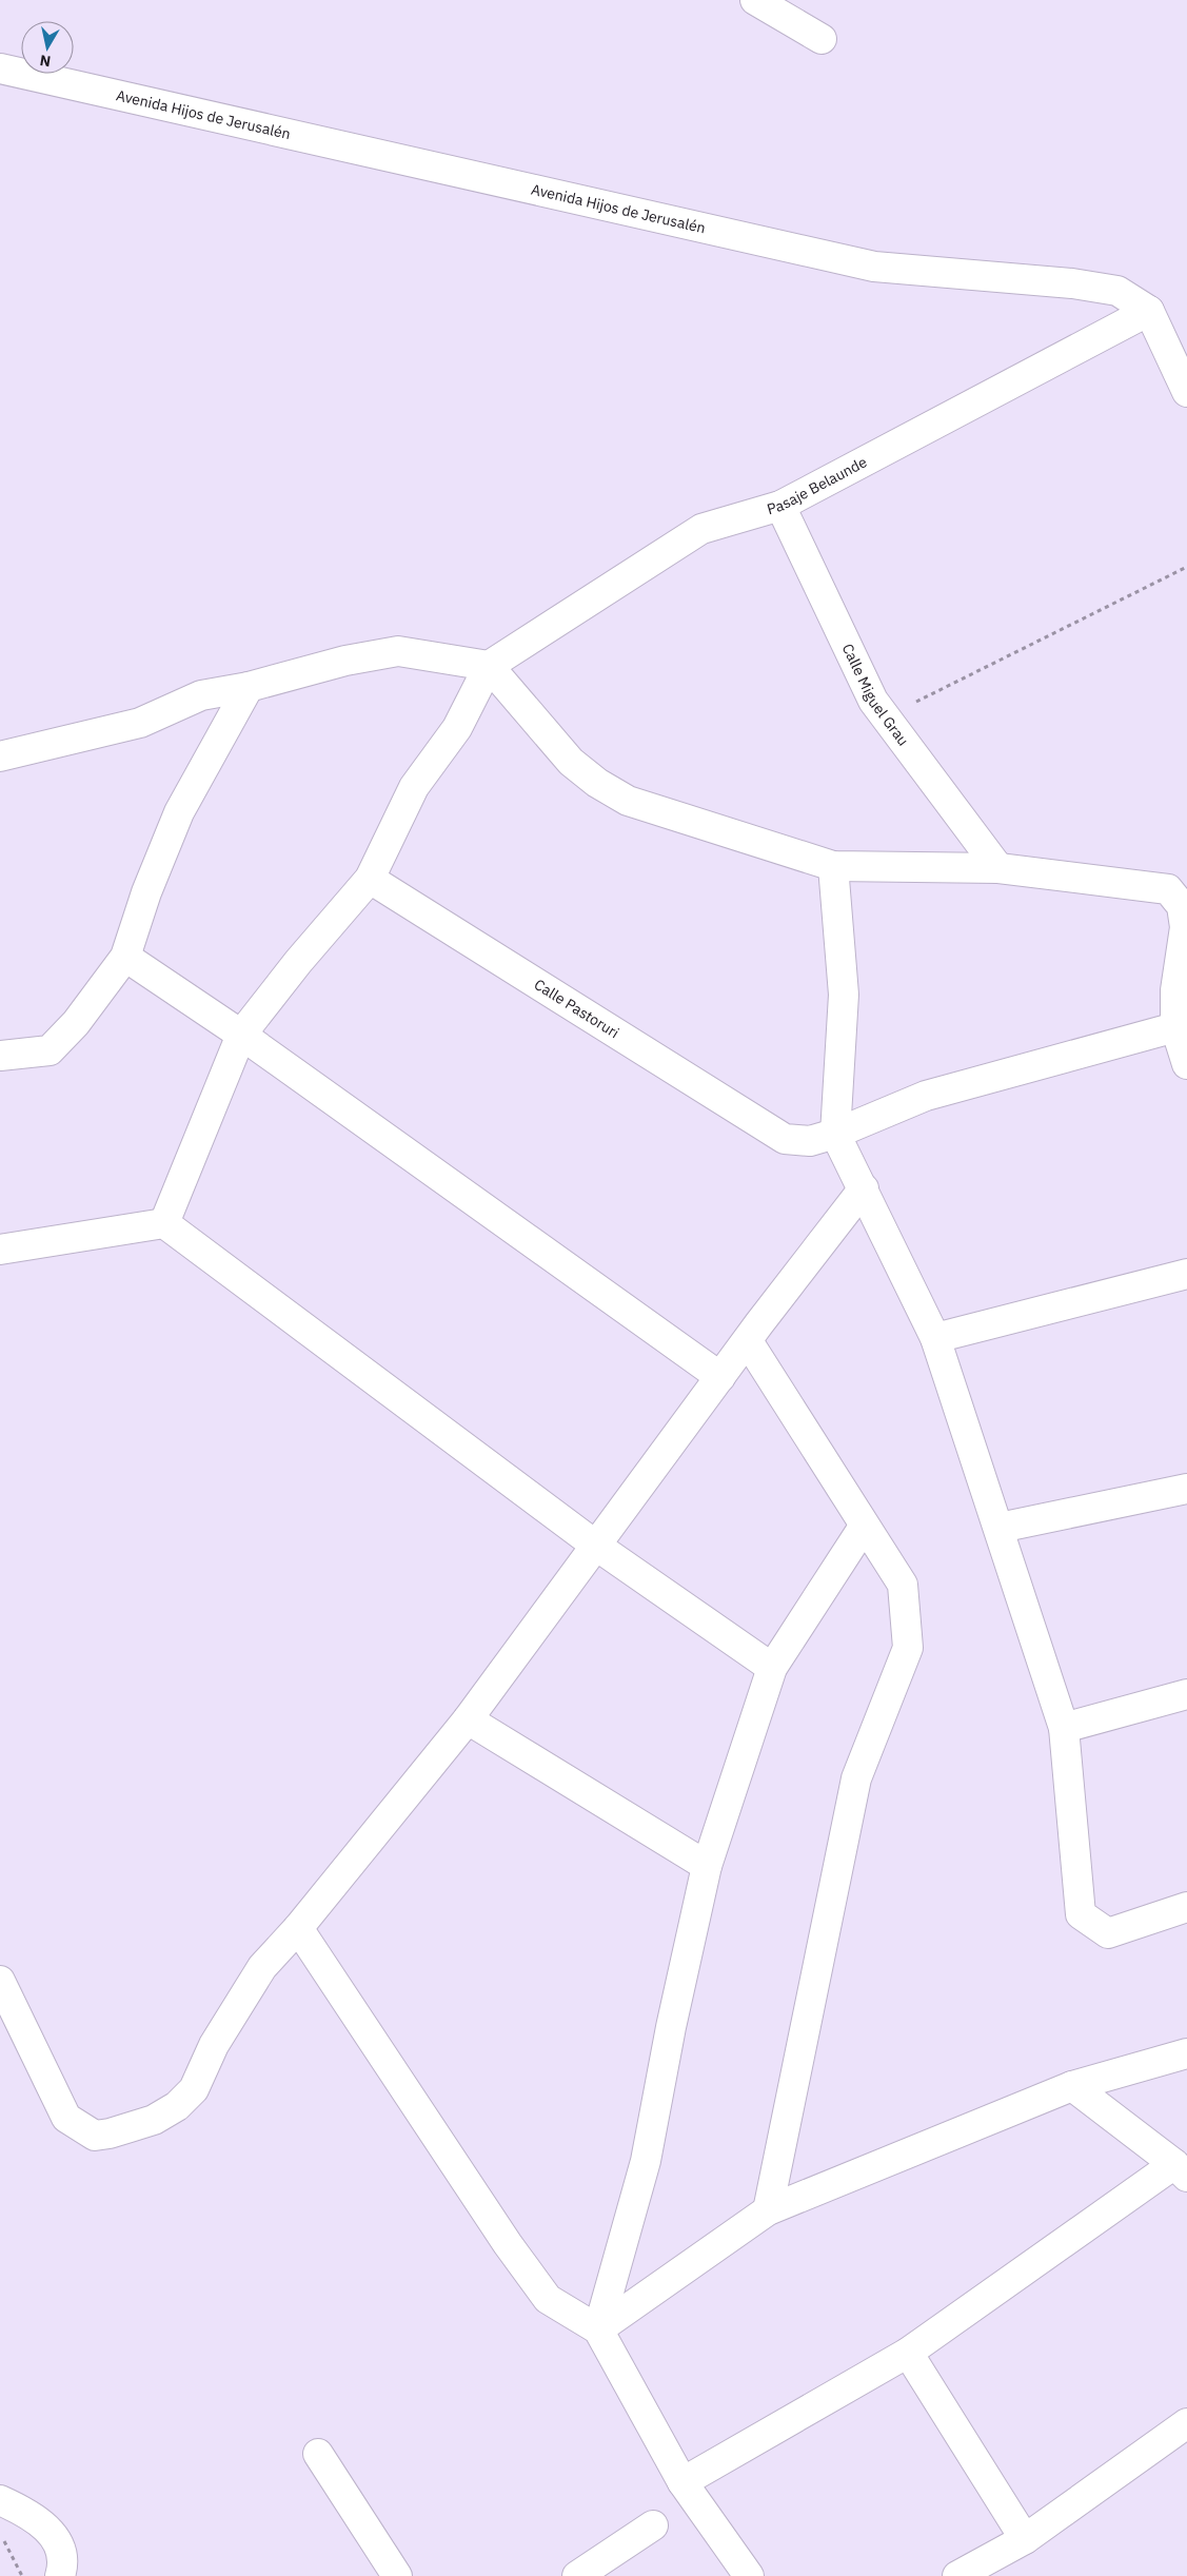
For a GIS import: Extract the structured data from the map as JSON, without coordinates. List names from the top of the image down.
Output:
{
  "streets": {
    "street": [
      "Avenida Hijos de Jerusalén",
      "Pasaje Belaunde",
      "Calle Miguel Grau",
      "Calle Pastoruri"
    ]
  },
  "crossings": [
    ["Avenida Hijos de Jerusalén", "Pasaje Belaunde"],
    ["Pasaje Belaunde", "Calle Miguel Grau"]
  ],
  "north": "bottom"
}
